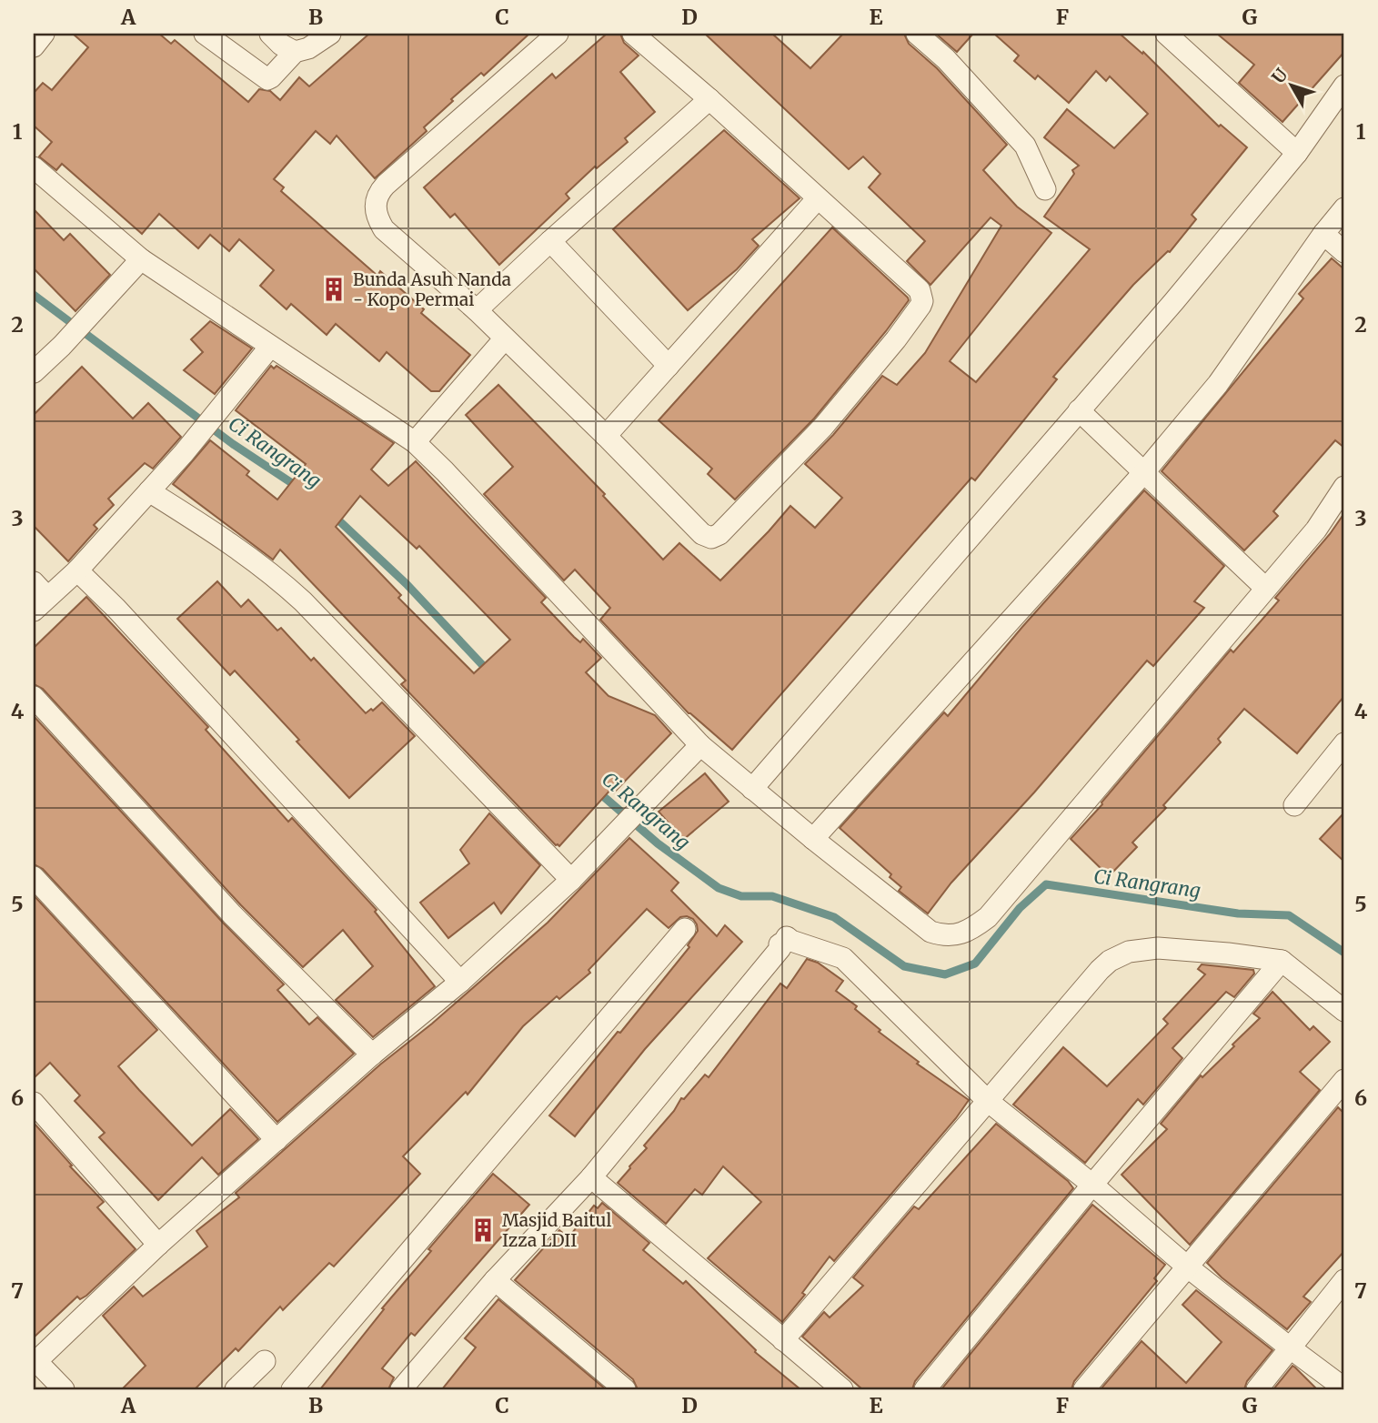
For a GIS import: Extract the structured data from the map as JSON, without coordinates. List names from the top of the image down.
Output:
{
  "water": ["Ci Rangrang"],
  "places": {
    "building": ["Bunda Asuh Nanda - Kopo Permai", "Masjid Baitul Izza LDII"]
  },
  "north": "top left",
  "grid": {
    "columns": [
      "A",
      "B",
      "C",
      "D",
      "E",
      "F",
      "G"
    ],
    "rows": [
      "1",
      "2",
      "3",
      "4",
      "5",
      "6",
      "7"
    ]
  }
}
